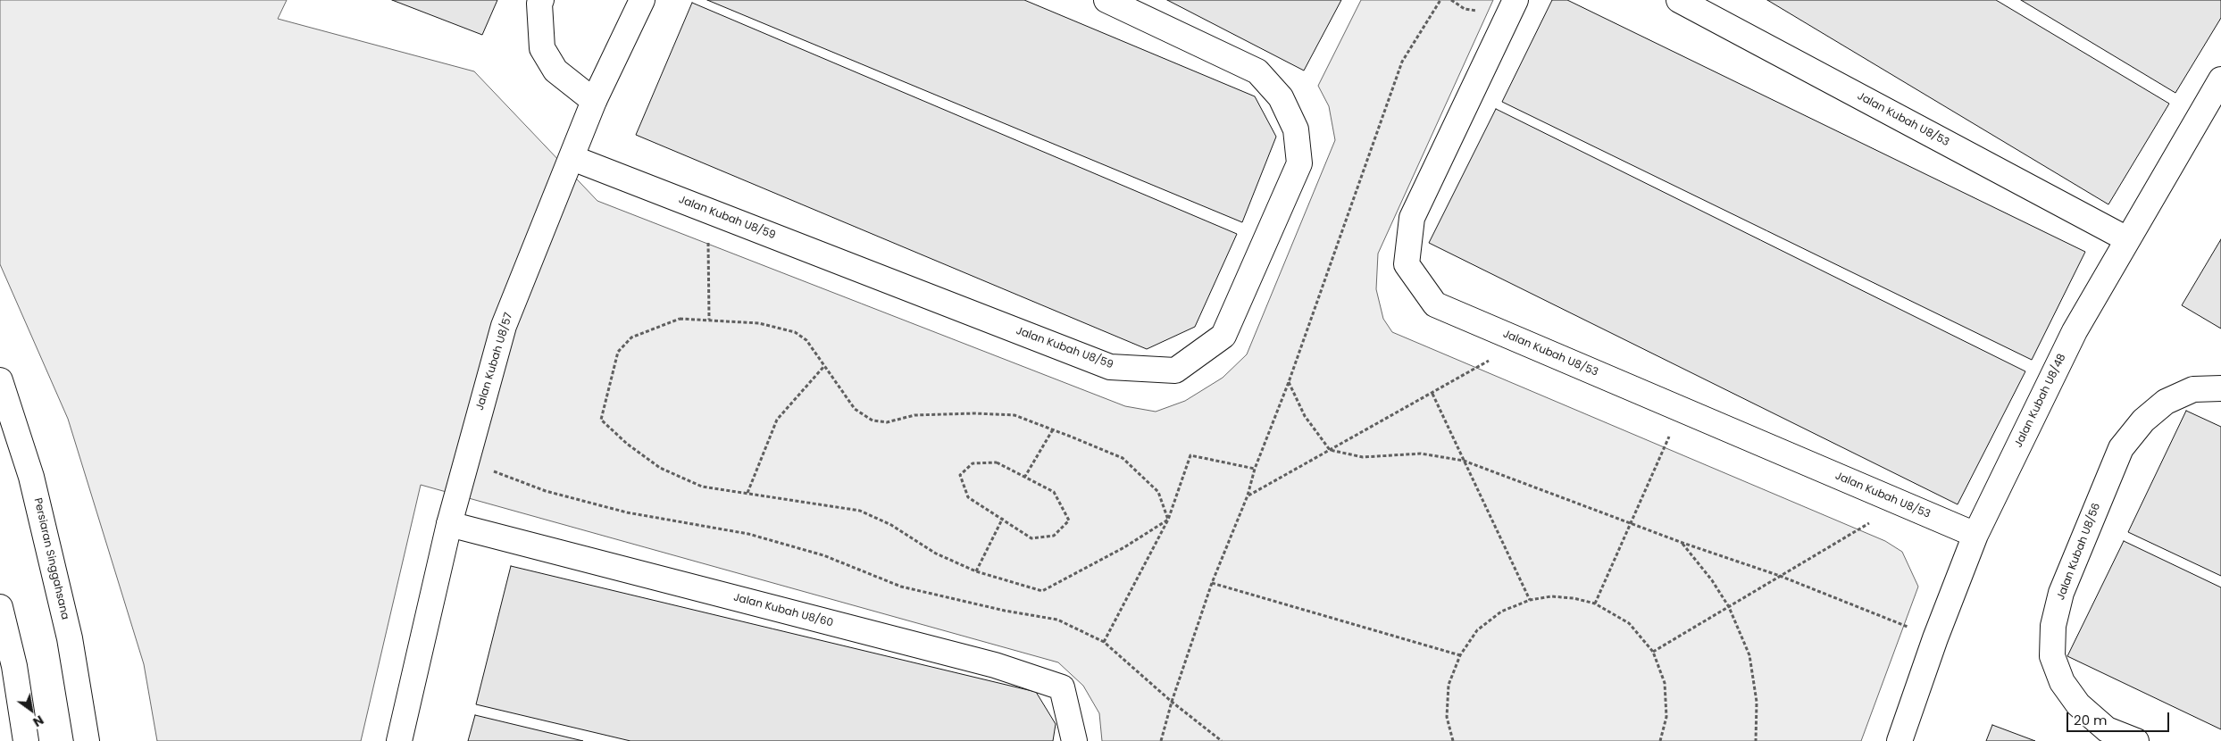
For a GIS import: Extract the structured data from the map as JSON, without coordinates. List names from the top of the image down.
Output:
{
  "streets": {
    "street": [
      "Jalan Kubah U8/53",
      "Jalan Kubah U8/59",
      "Jalan Kubah U8/57",
      "Jalan Kubah U8/48",
      "Jalan Kubah U8/56",
      "Persiaran Singgahsana",
      "Jalan Kubah U8/60"
    ]
  },
  "crossings": [
    ["Jalan Kubah U8/53", "Jalan Kubah U8/48"],
    ["Jalan Kubah U8/59", "Jalan Kubah U8/57"],
    ["Jalan Kubah U8/57", "Jalan Kubah U8/60"]
  ],
  "scale_bar": "20 m",
  "north": "bottom right"
}
